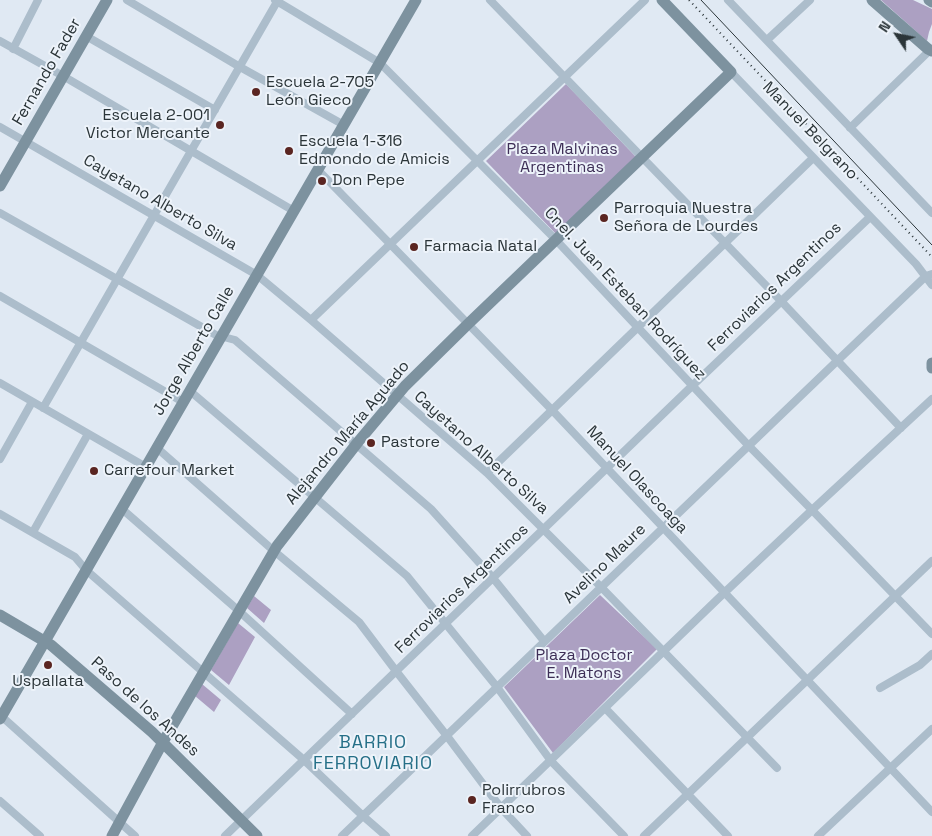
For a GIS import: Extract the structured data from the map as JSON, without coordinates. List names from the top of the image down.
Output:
{
  "streets": {
    "street": [
      "Fernando Fader",
      "Manuel Belgrano",
      "Cayetano Alberto Silva",
      "Ferroviarios Argentinos",
      "Cnel. Juan Esteban Rodríguez",
      "Jorge Alberto Calle",
      "Alejandro María Aguado",
      "Manuel Olascoaga",
      "Avelino Maure",
      "Paso de los Andes"
    ]
  },
  "crossings": [
    ["Fernando Fader", "Cayetano Alberto Silva"],
    ["Manuel Belgrano", "Ferroviarios Argentinos"],
    ["Manuel Belgrano", "Alejandro María Aguado"],
    ["Manuel Belgrano", "Avelino Maure"],
    ["Cayetano Alberto Silva", "Ferroviarios Argentinos"],
    ["Cayetano Alberto Silva", "Jorge Alberto Calle"],
    ["Cayetano Alberto Silva", "Alejandro María Aguado"],
    ["Cayetano Alberto Silva", "Avelino Maure"],
    ["Ferroviarios Argentinos", "Cnel. Juan Esteban Rodríguez"],
    ["Ferroviarios Argentinos", "Manuel Olascoaga"],
    ["Ferroviarios Argentinos", "Paso de los Andes"],
    ["Cnel. Juan Esteban Rodríguez", "Jorge Alberto Calle"],
    ["Cnel. Juan Esteban Rodríguez", "Alejandro María Aguado"],
    ["Cnel. Juan Esteban Rodríguez", "Avelino Maure"],
    ["Jorge Alberto Calle", "Manuel Olascoaga"],
    ["Jorge Alberto Calle", "Paso de los Andes"],
    ["Alejandro María Aguado", "Manuel Olascoaga"],
    ["Alejandro María Aguado", "Paso de los Andes"],
    ["Manuel Olascoaga", "Avelino Maure"]
  ],
  "districts": ["BARRIO FERROVIARIO"],
  "parks": ["Plaza Malvinas Argentinas", "Plaza Doctor E. Matons"],
  "places": [
    "Escuela 2-705 León Gieco",
    "Escuela 2-001 Victor Mercante",
    "Escuela 1-316 Edmondo de Amicis",
    "Don Pepe",
    "Parroquia Nuestra Señora de Lourdes",
    "Farmacia Natal",
    "Pastore",
    "Carrefour Market",
    "Uspallata",
    "Polirrubros Franco"
  ],
  "north": "top left"
}
